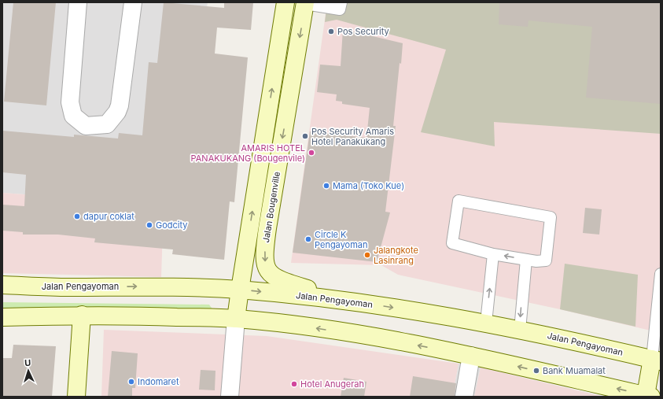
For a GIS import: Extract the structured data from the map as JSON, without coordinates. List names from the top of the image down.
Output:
{
  "streets": {
    "street": ["Jalan Bougenville", "Jalan Pengayoman"]
  },
  "crossings": [
    ["Jalan Bougenville", "Jalan Pengayoman"]
  ],
  "places": [
    "Pos Security",
    "Pos Security Amaris Hotel Panakukang",
    "AMARIS HOTEL PANAKUKANG (Bougenvile)",
    "Mama (Toko Kue)",
    "dapur coklat",
    "Godcity",
    "Circle K Pengayoman",
    "Jalangkote Lasinrang",
    "Bank Muamalat",
    "Indomaret",
    "Hotel Anugerah"
  ],
  "north": "top"
}
